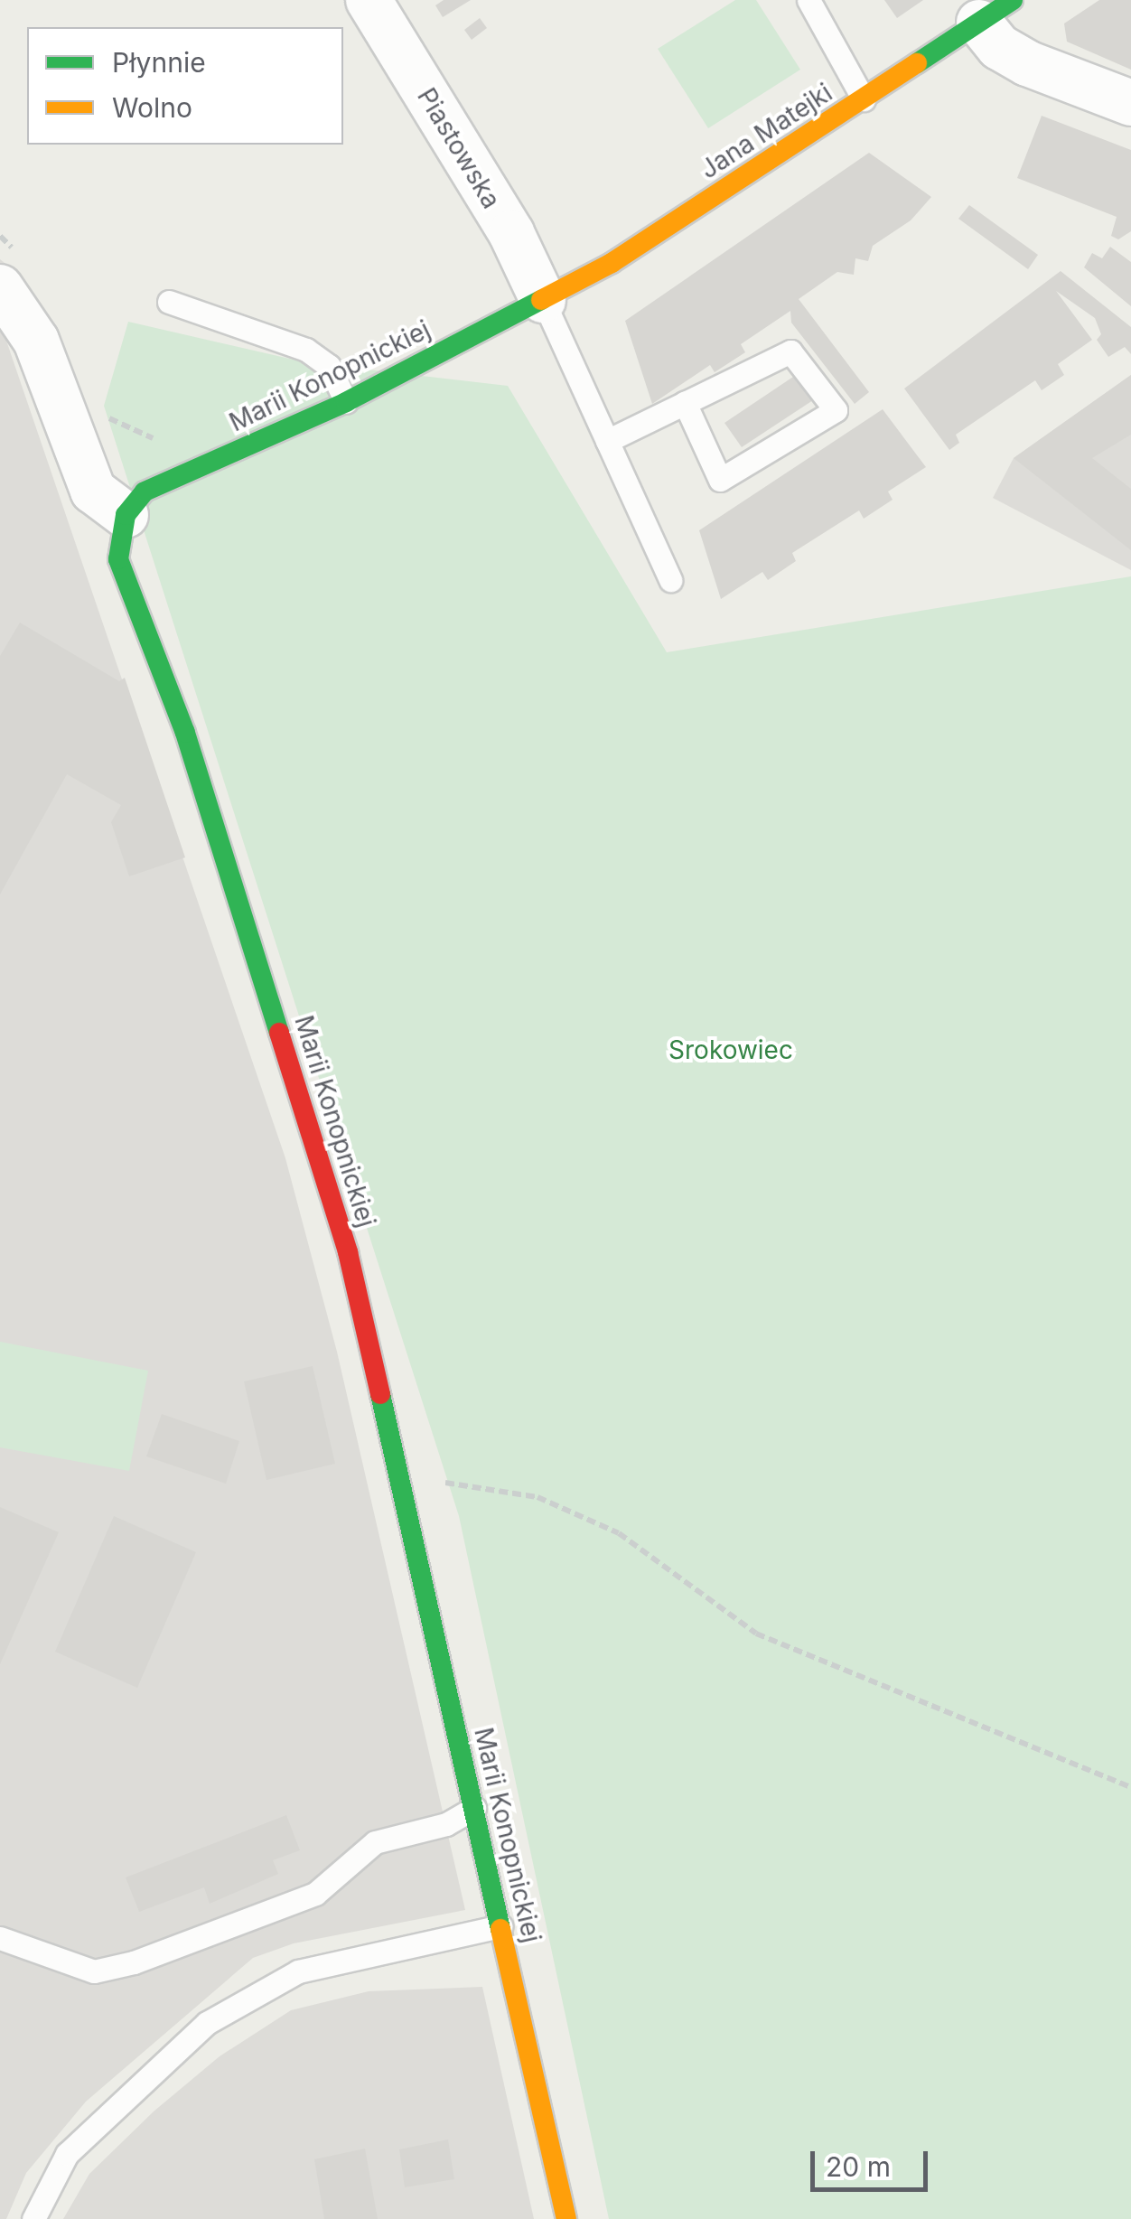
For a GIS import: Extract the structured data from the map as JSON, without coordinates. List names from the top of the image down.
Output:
{
  "streets": {
    "street": ["Jana Matejki", "Piastowska", "Marii Konopnickiej"]
  },
  "crossings": [
    ["Jana Matejki", "Piastowska"],
    ["Jana Matejki", "Marii Konopnickiej"],
    ["Piastowska", "Marii Konopnickiej"]
  ],
  "parks": ["Srokowiec"],
  "legend": ["Płynnie", "Wolno"],
  "scale_bar": "20 m"
}
